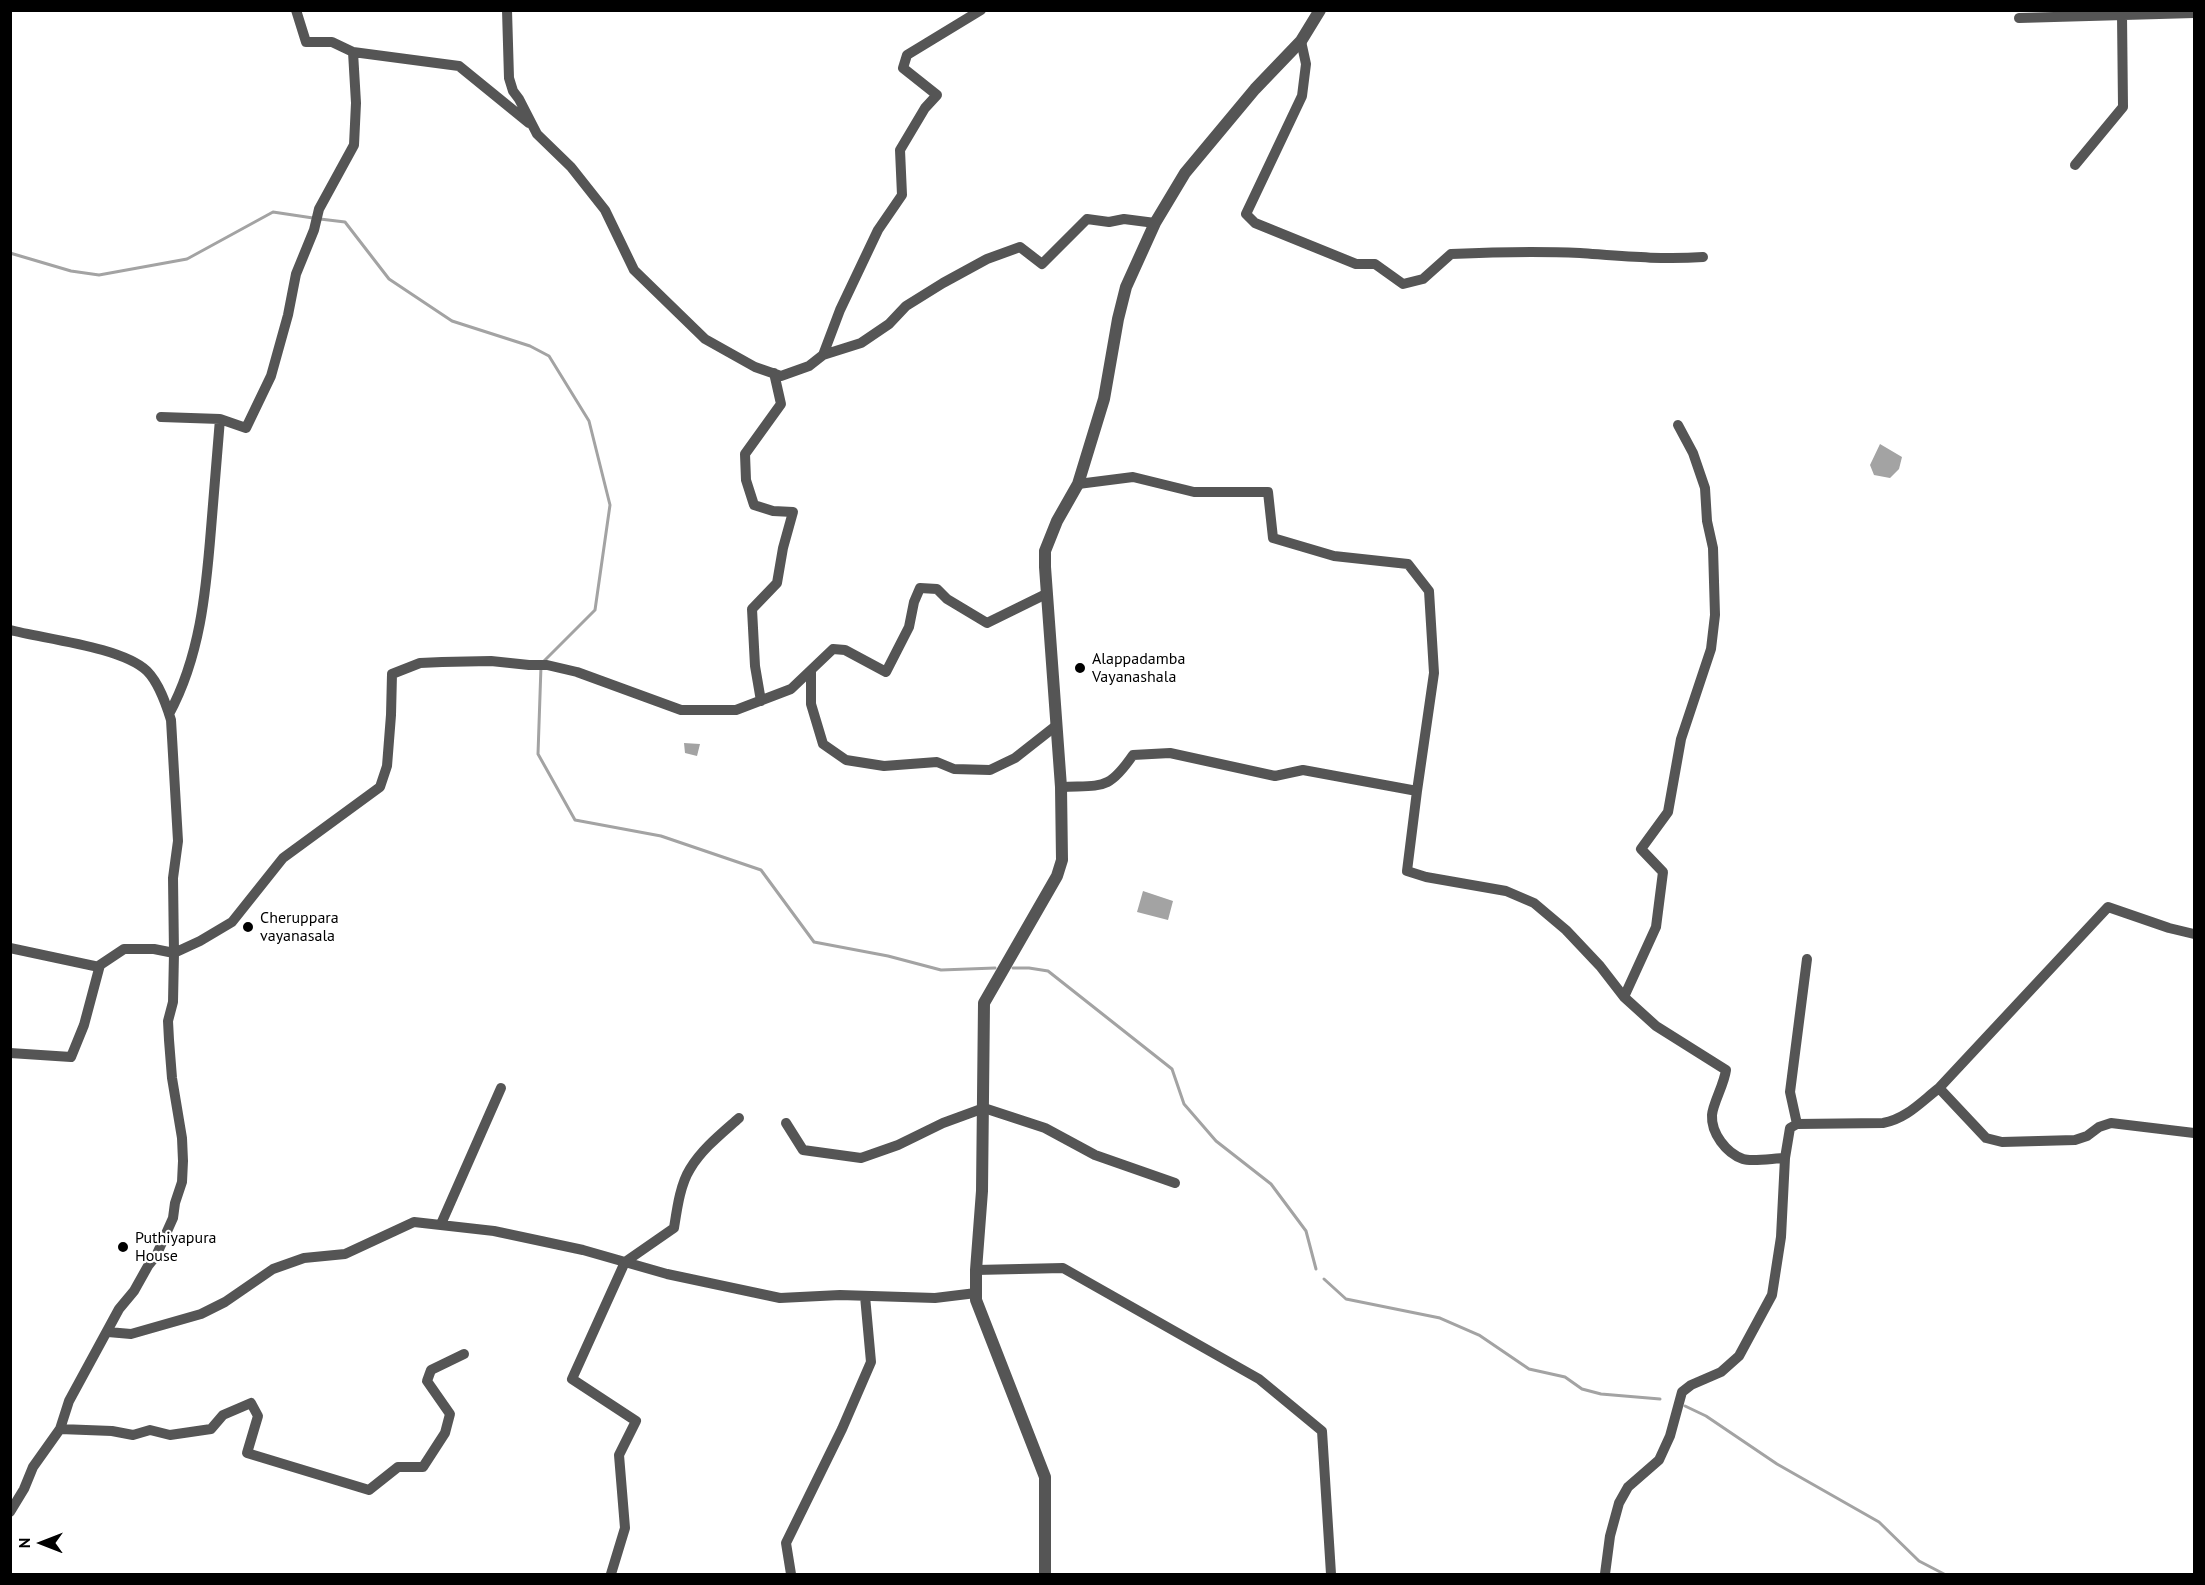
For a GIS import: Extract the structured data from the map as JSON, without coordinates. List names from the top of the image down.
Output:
{
  "places": ["Alappadamba Vayanashala", "Cheruppara vayanasala", "Puthiyapura House"],
  "north": "left"
}
